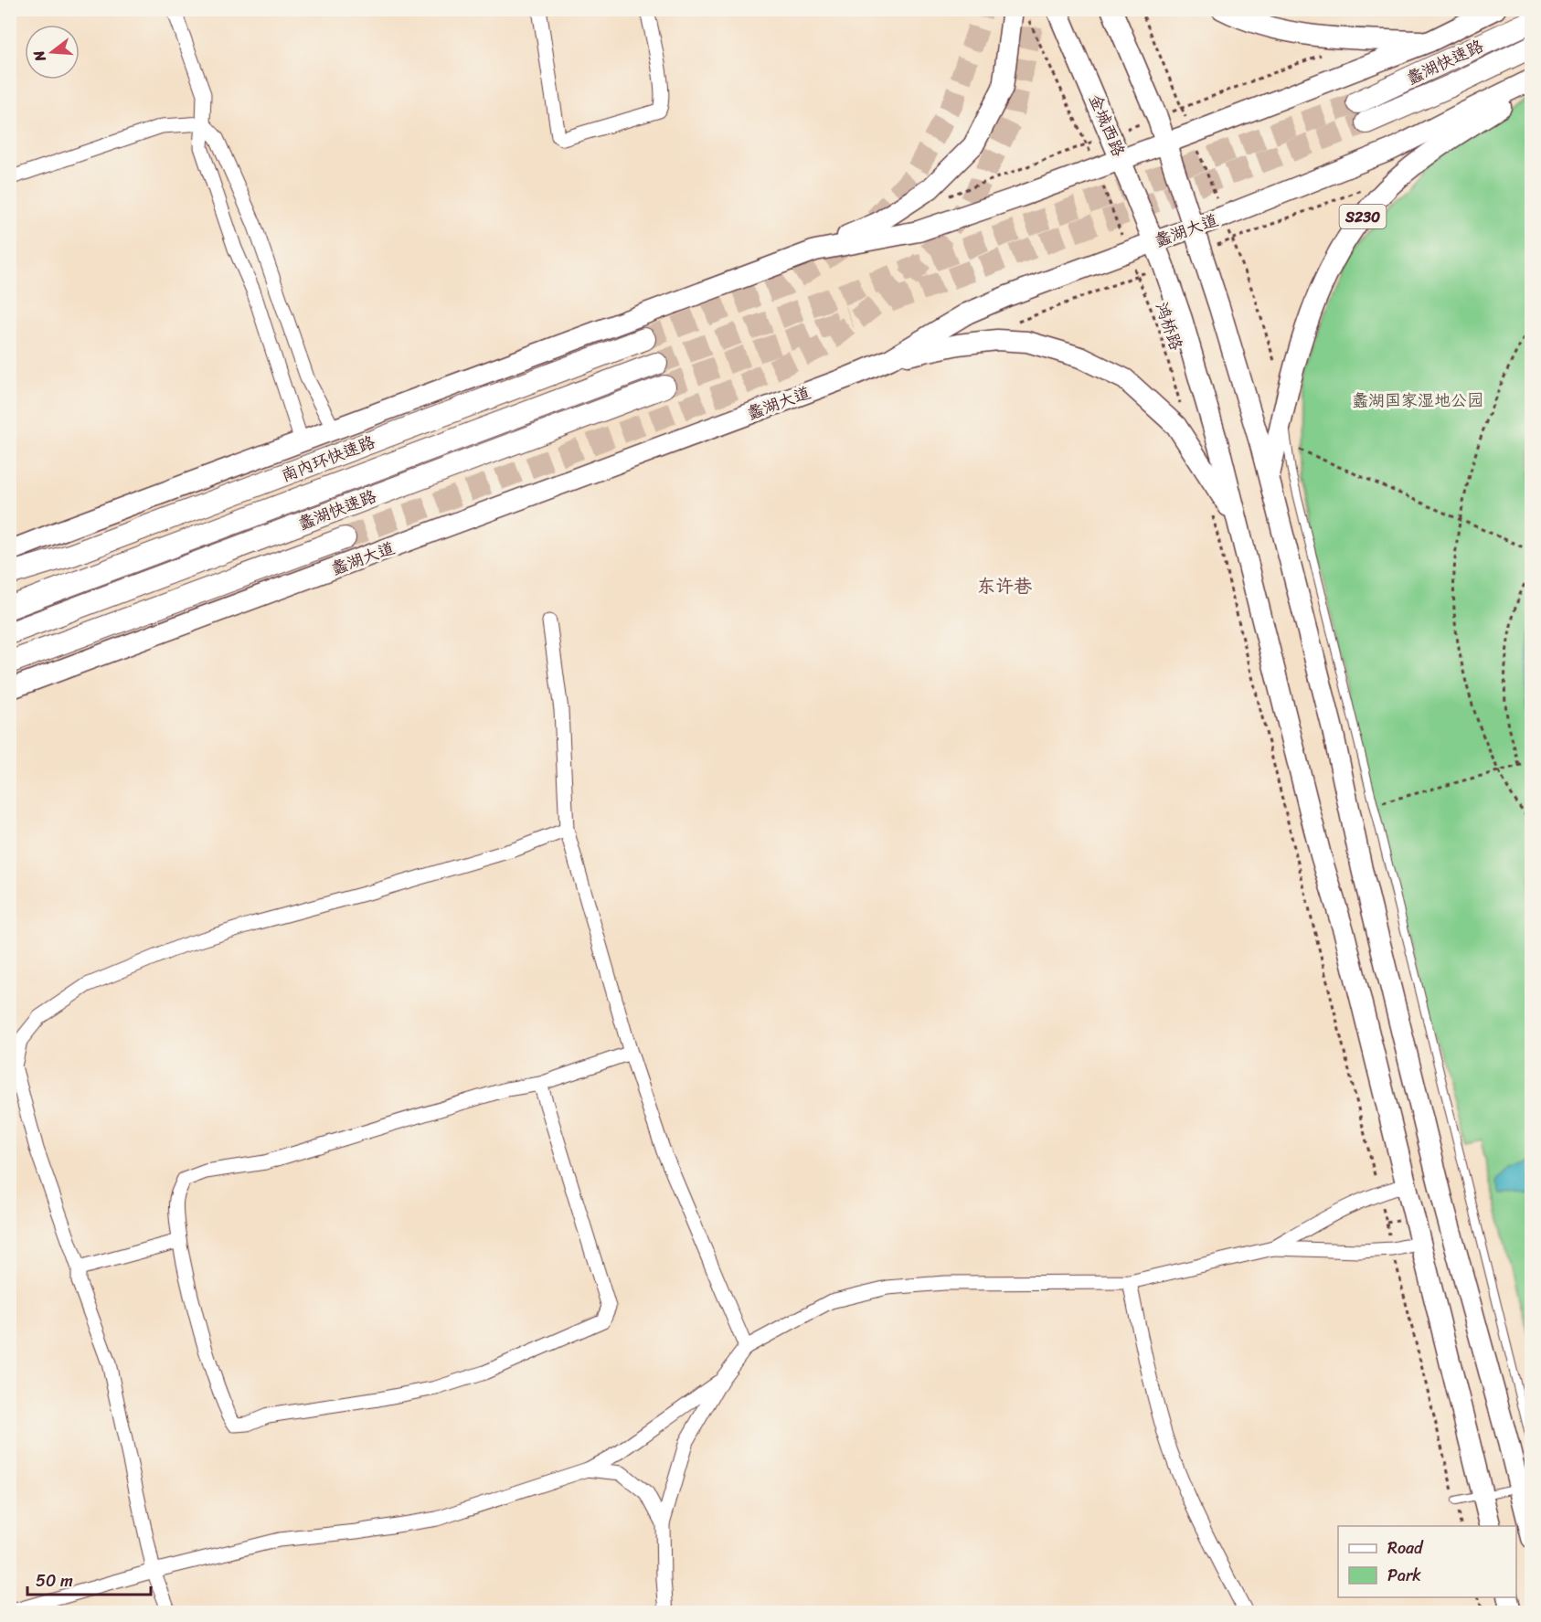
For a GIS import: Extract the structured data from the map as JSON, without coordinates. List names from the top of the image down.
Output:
{
  "streets": {
    "highway": ["蠡湖快速路", "南内环快速路"],
    "main road": ["金城西路", "S230", "蠡湖大道"],
    "path": ["鸿桥路"]
  },
  "crossings": [
    ["金城西路", "蠡湖大道"],
    ["金城西路", "鸿桥路"],
    ["蠡湖大道", "鸿桥路"]
  ],
  "districts": ["东许巷"],
  "parks": ["蠡湖国家湿地公园"],
  "legend": ["Road", "Park"],
  "scale_bar": "50 m",
  "north": "left"
}
